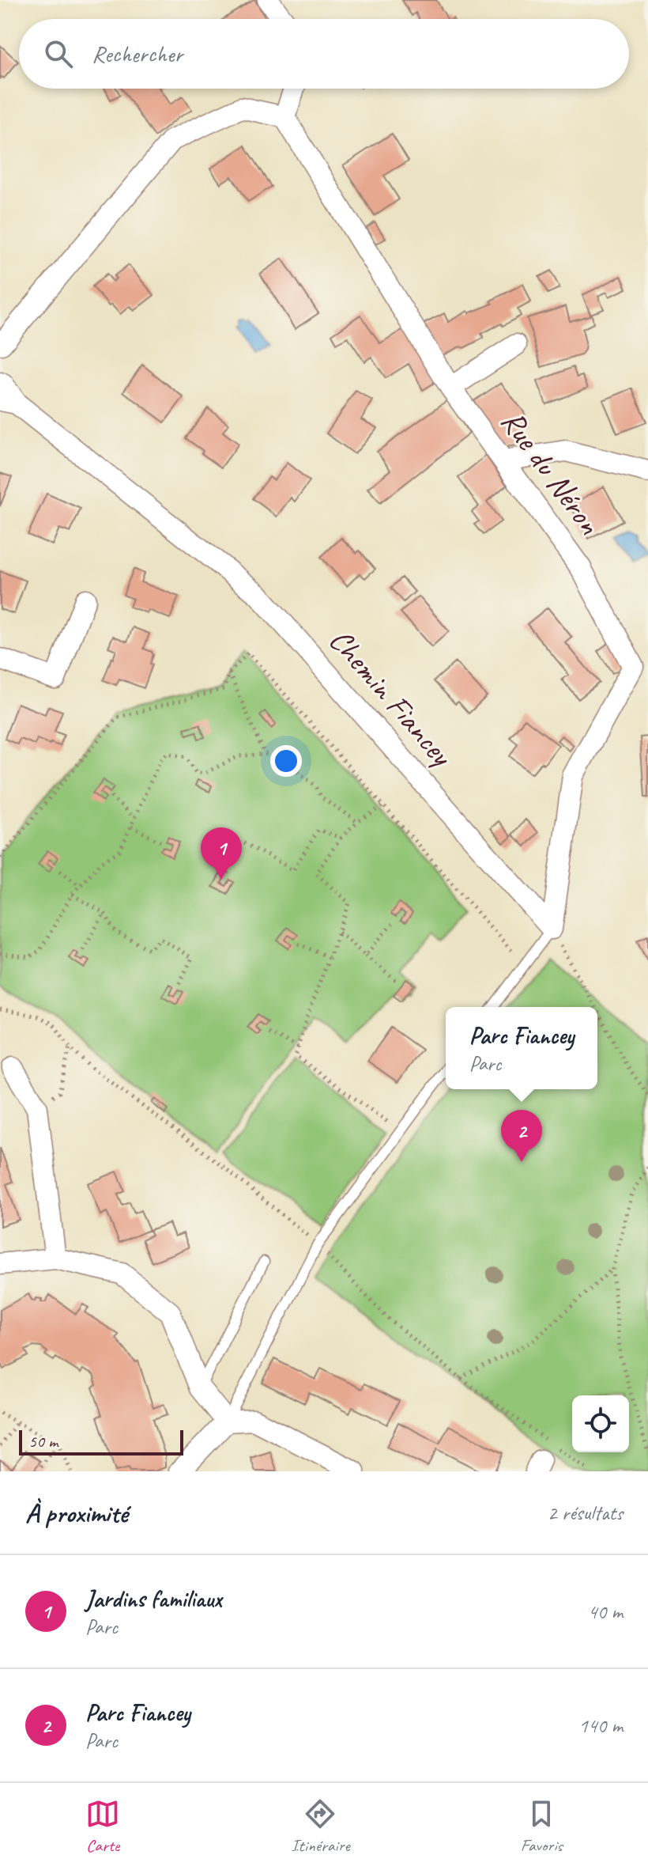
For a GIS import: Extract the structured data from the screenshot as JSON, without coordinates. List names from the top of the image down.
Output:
{
  "streets": {
    "street": ["Rue du Néron", "Chemin Fiancey"]
  },
  "crossings": [
    ["Rue du Néron", "Chemin Fiancey"]
  ],
  "scale_bar": "50 m",
  "page": {
    "search": "Rechercher",
    "pins": ["1", "2"],
    "popup": ["Parc Fiancey", "Parc"],
    "scale": "50 m",
    "heading": ["À proximité", "2 résultats"],
    "list": [
      {
        "mark": "1",
        "name": "Jardins familiaux",
        "note": "Parc",
        "value": "40 m"
      },
      {
        "mark": "2",
        "name": "Parc Fiancey",
        "note": "Parc",
        "value": "140 m"
      }
    ],
    "nav": ["Carte", "Itinéraire", "Favoris"]
  }
}
